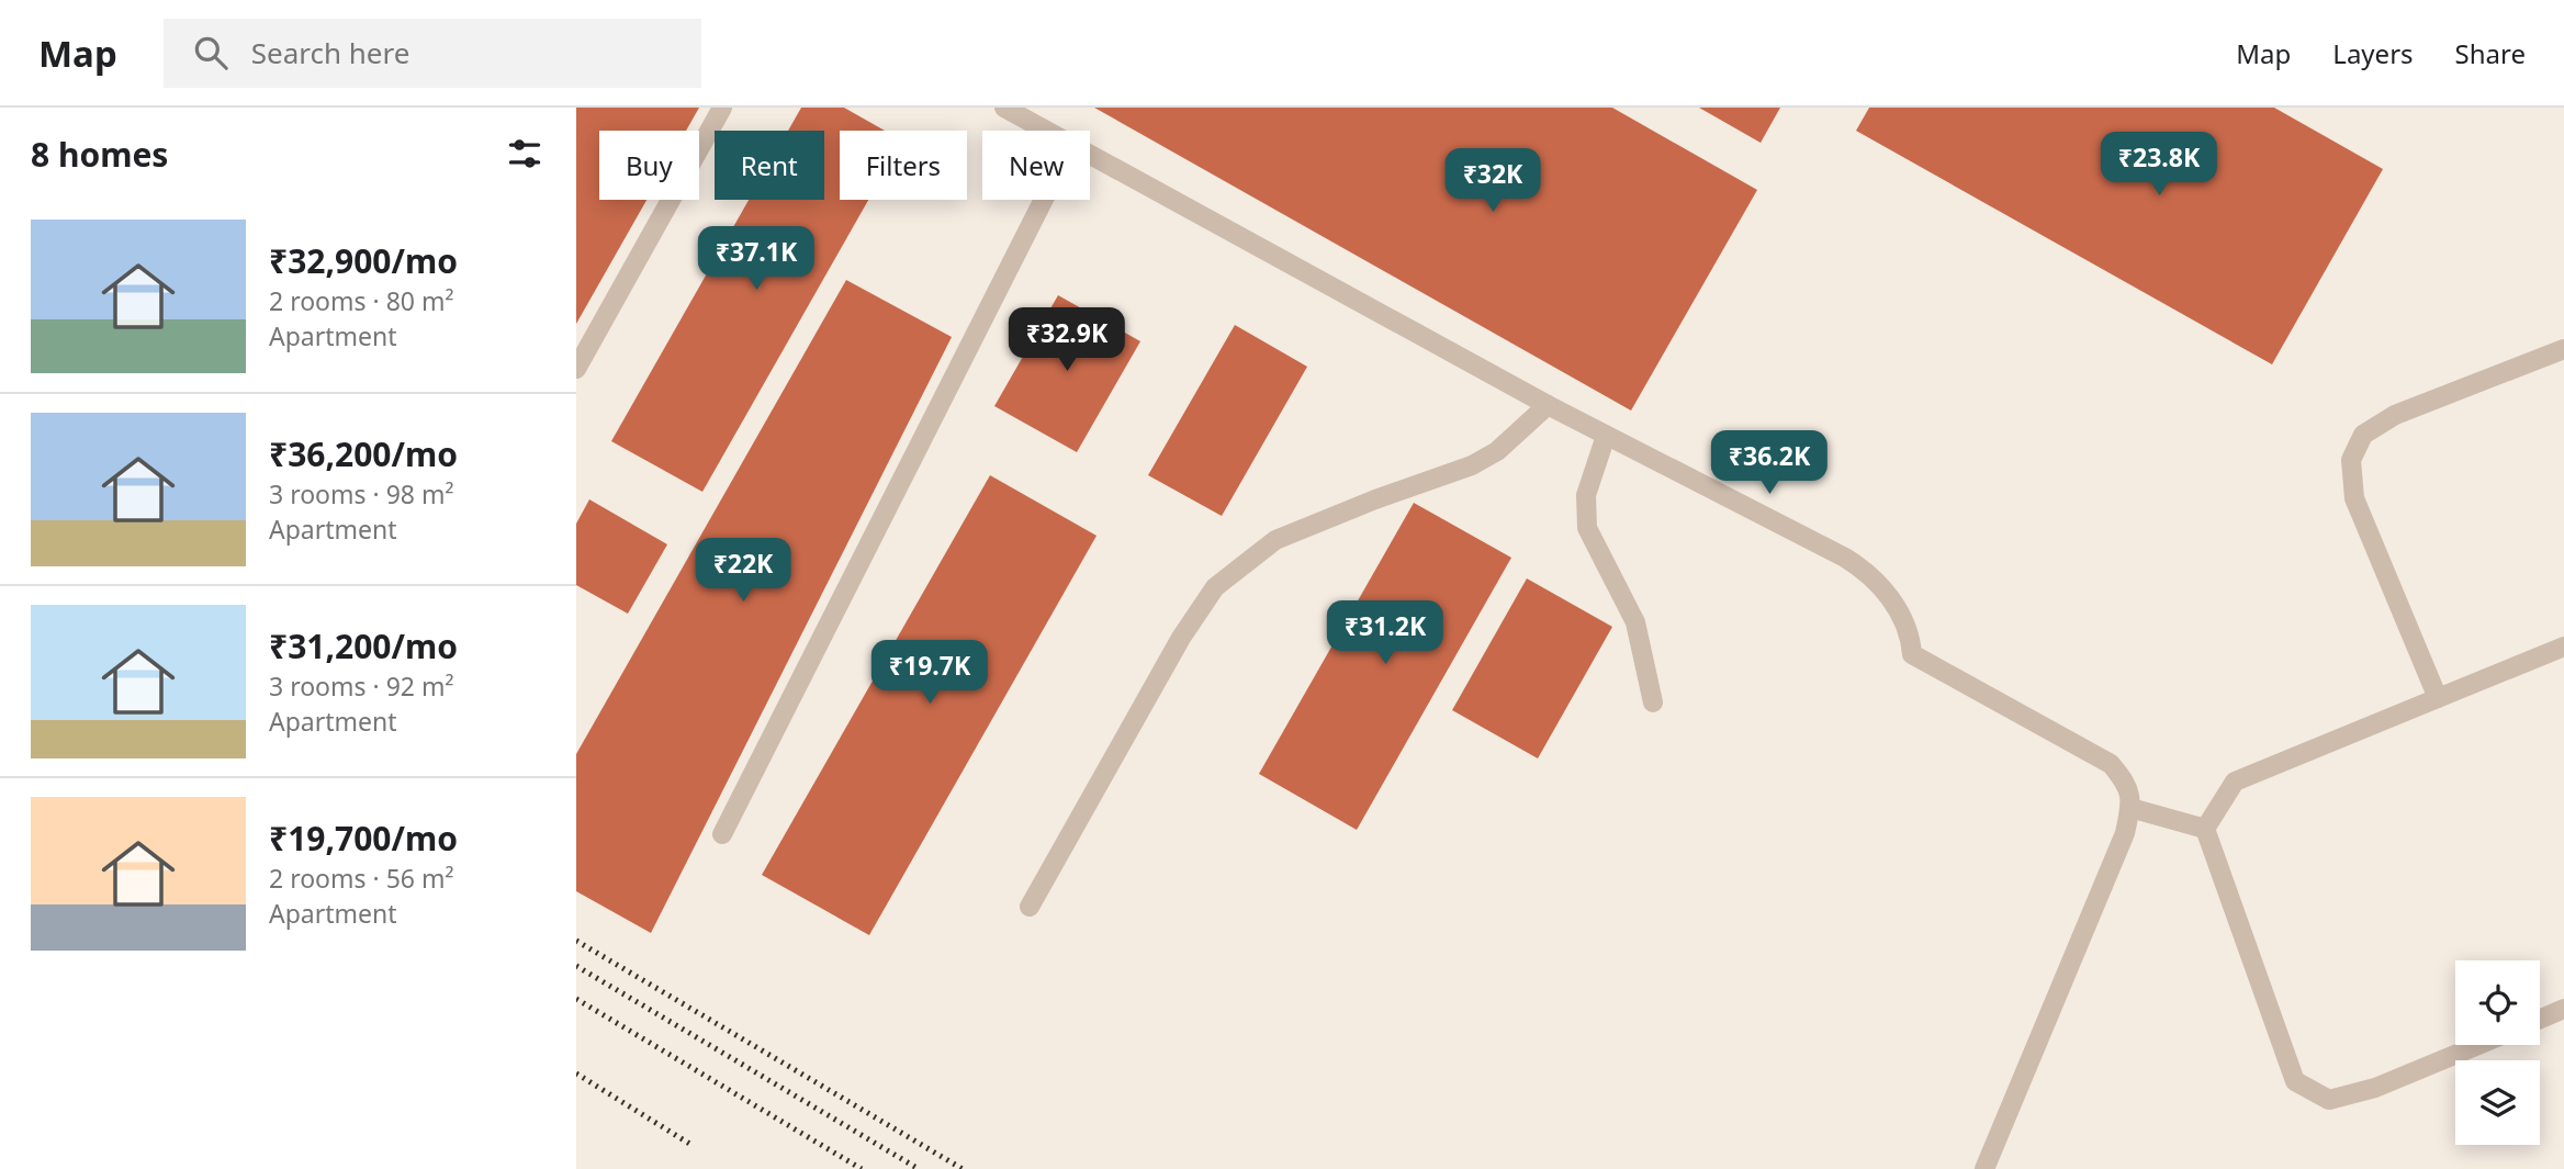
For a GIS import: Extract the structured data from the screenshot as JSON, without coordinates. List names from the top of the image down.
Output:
{
  "page": {
    "header": "Map",
    "search": "Search here",
    "nav": ["Map", "Layers", "Share"],
    "heading": "8 homes",
    "chip": [
      "Buy",
      "Rent",
      "Filters",
      "New"
    ],
    "price": [
      "₹23.8K",
      "₹32K",
      "₹37.1K",
      "₹32.9K",
      "₹36.2K",
      "₹22K",
      "₹31.2K",
      "₹19.7K"
    ],
    "list": [
      {
        "name": "₹32,900/mo",
        "note": "2 rooms · 80 m² · Apartment"
      },
      {
        "name": "₹36,200/mo",
        "note": "3 rooms · 98 m² · Apartment"
      },
      {
        "name": "₹31,200/mo",
        "note": "3 rooms · 92 m² · Apartment"
      },
      {
        "name": "₹19,700/mo",
        "note": "2 rooms · 56 m² · Apartment"
      }
    ]
  }
}
